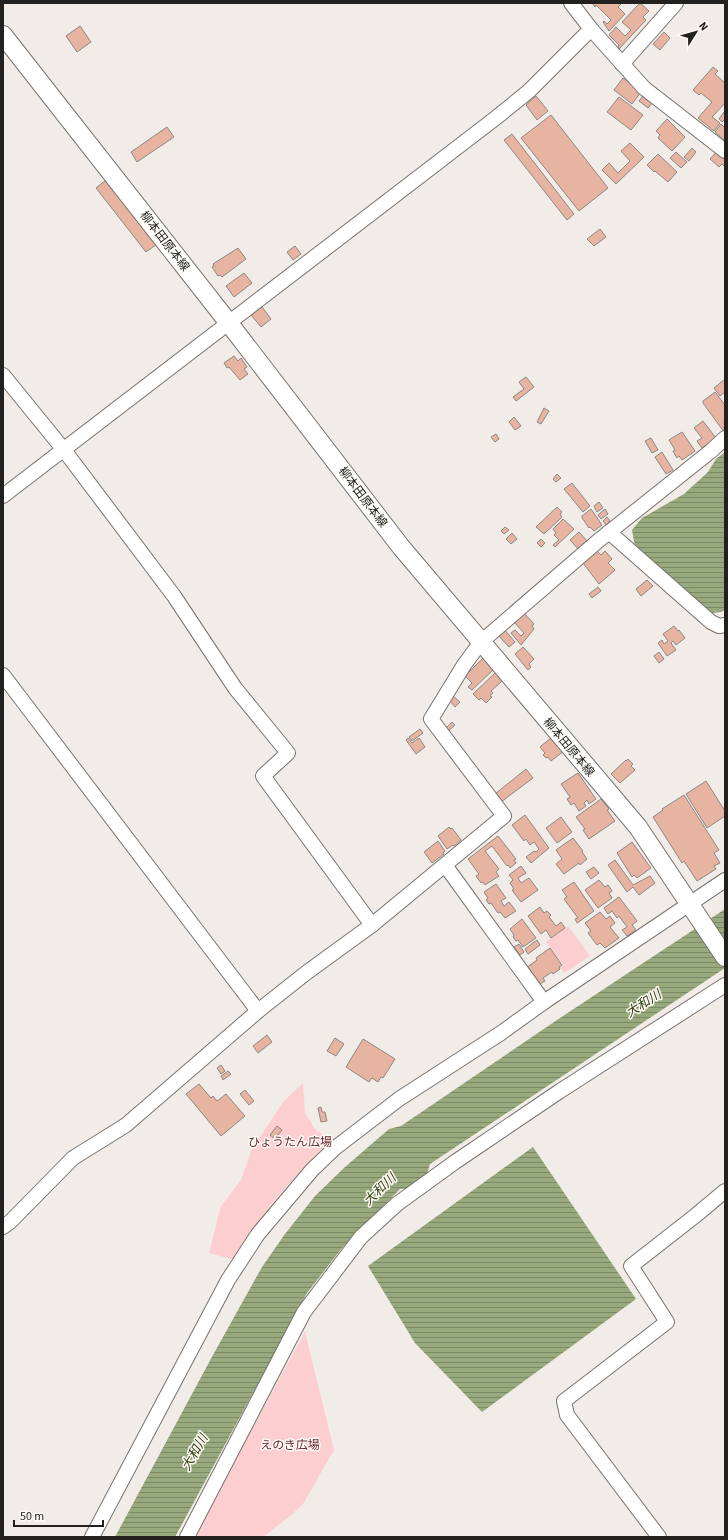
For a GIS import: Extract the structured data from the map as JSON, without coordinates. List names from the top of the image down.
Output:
{
  "streets": {
    "main road": ["柳本田原本線"]
  },
  "water": ["大和川"],
  "parks": ["ひょうたん広場", "えのき広場"],
  "scale_bar": "50 m",
  "north": "top right"
}
